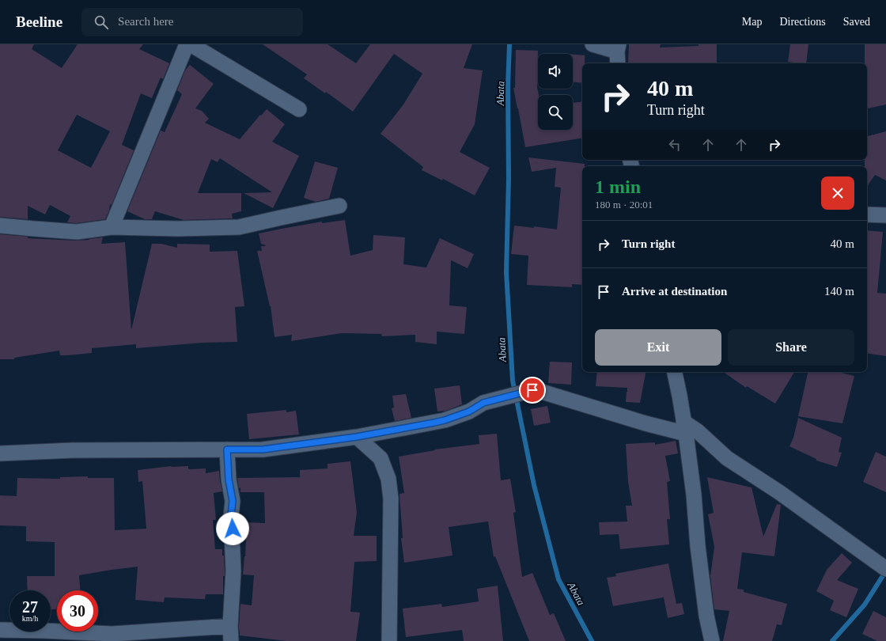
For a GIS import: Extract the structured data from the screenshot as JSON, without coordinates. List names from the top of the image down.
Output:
{
  "water": ["Abata"],
  "page": {
    "header": "Beeline",
    "search": "Search here",
    "nav": ["Map", "Directions", "Saved"],
    "turn": ["40 m", "Turn right"],
    "heading": ["1 min", "180 m · 20:01"],
    "list": [
      {
        "name": "Turn right",
        "value": "40 m"
      },
      {
        "name": "Arrive at destination",
        "value": "140 m"
      }
    ],
    "buttons": ["Exit", "Share"],
    "speed": "27 km/h",
    "limit": "30"
  }
}
